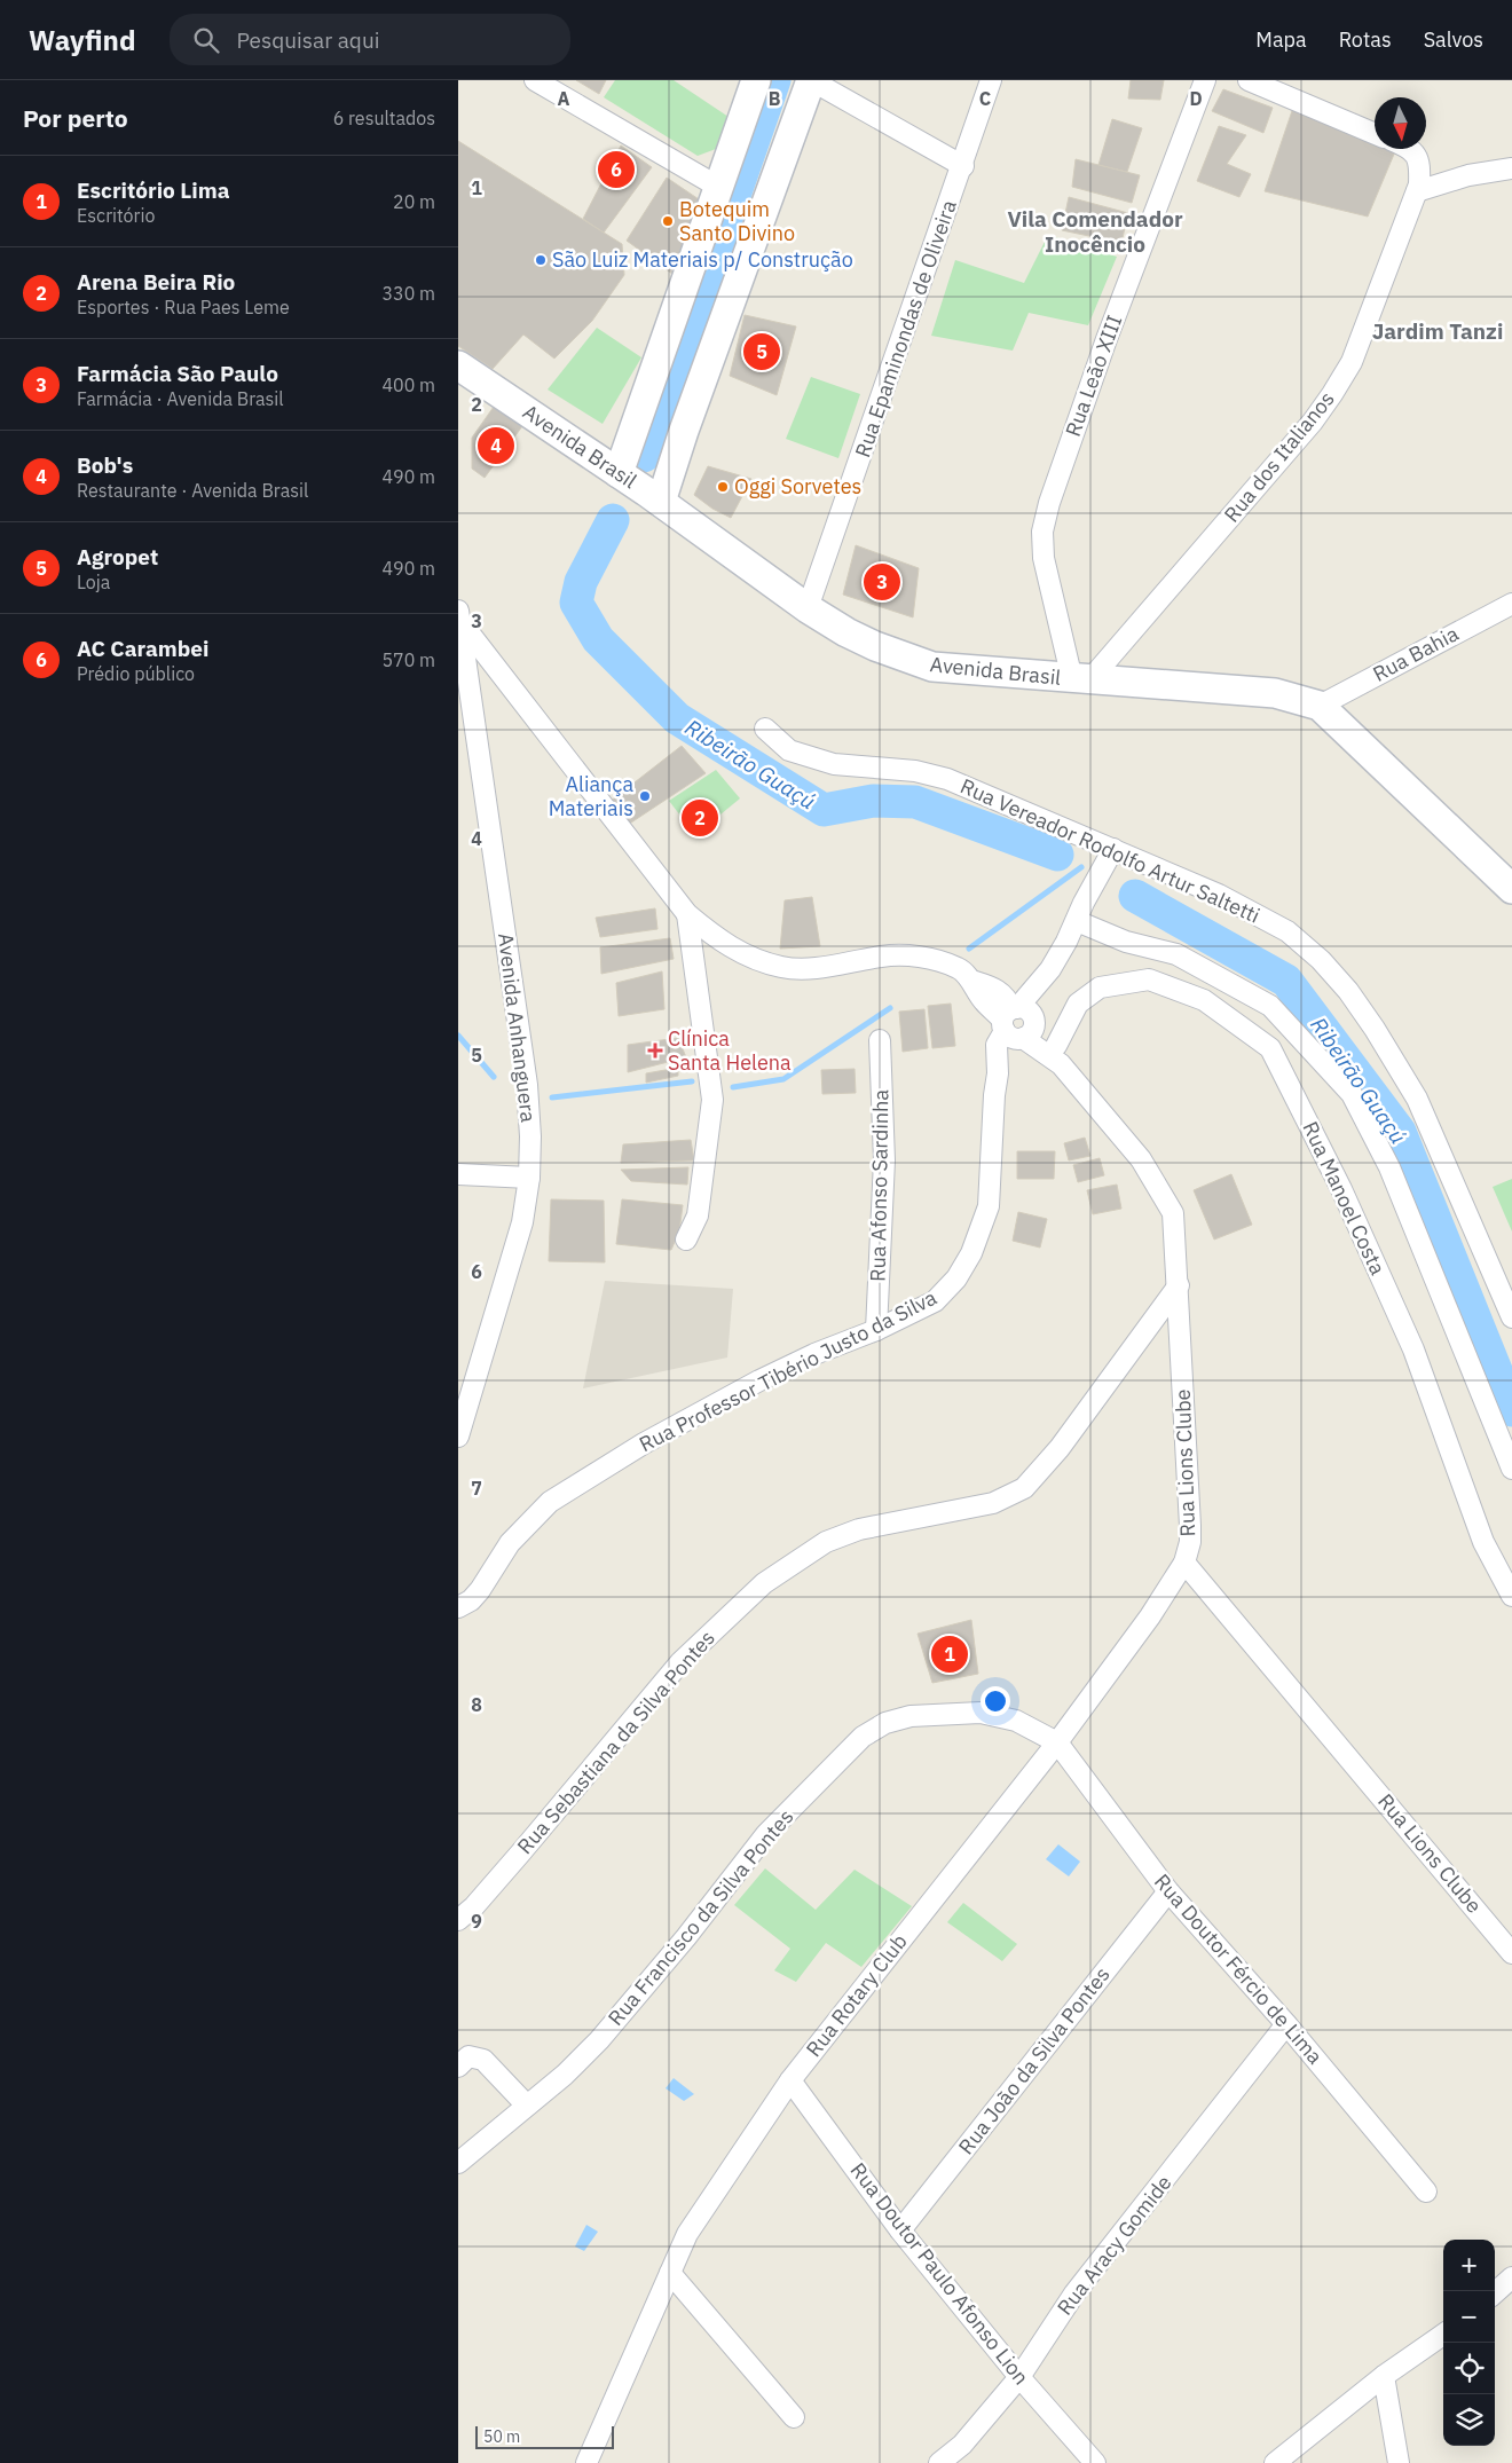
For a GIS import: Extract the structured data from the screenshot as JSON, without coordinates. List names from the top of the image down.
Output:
{
  "streets": {
    "main road": ["Avenida Brasil"],
    "street": [
      "Rua Epaminondas de Oliveira",
      "Rua Leão XIII",
      "Rua dos Italianos",
      "Rua Bahia",
      "Rua Vereador Rodolfo Artur Saltetti",
      "Avenida Anhanguera",
      "Rua Afonso Sardinha",
      "Rua Manoel Costa",
      "Rua Professor Tibério Justo da Silva",
      "Rua Lions Clube",
      "Rua Sebastiana da Silva Pontes",
      "Rua Francisco da Silva Pontes",
      "Rua Doutor Fércio de Lima",
      "Rua Rotary Club",
      "Rua João da Silva Pontes",
      "Rua Aracy Gomide",
      "Rua Doutor Paulo Afonso Lion"
    ]
  },
  "crossings": [
    ["Rua Epaminondas de Oliveira", "Avenida Brasil"],
    ["Rua Leão XIII", "Avenida Brasil"],
    ["Rua Leão XIII", "Rua dos Italianos"],
    ["Avenida Brasil", "Rua dos Italianos"],
    ["Avenida Brasil", "Rua Bahia"],
    ["Rua Vereador Rodolfo Artur Saltetti", "Rua Professor Tibério Justo da Silva"],
    ["Rua Afonso Sardinha", "Rua Professor Tibério Justo da Silva"],
    ["Rua Manoel Costa", "Rua Lions Clube"],
    ["Rua Professor Tibério Justo da Silva", "Rua Lions Clube"],
    ["Rua Lions Clube", "Rua Sebastiana da Silva Pontes"],
    ["Rua Lions Clube", "Rua Rotary Club"],
    ["Rua Francisco da Silva Pontes", "Rua Doutor Fércio de Lima"],
    ["Rua Francisco da Silva Pontes", "Rua Rotary Club"],
    ["Rua Doutor Fércio de Lima", "Rua Rotary Club"],
    ["Rua Doutor Fércio de Lima", "Rua João da Silva Pontes"],
    ["Rua Doutor Fércio de Lima", "Rua Aracy Gomide"],
    ["Rua Rotary Club", "Rua Doutor Paulo Afonso Lion"],
    ["Rua João da Silva Pontes", "Rua Doutor Paulo Afonso Lion"],
    ["Rua Aracy Gomide", "Rua Doutor Paulo Afonso Lion"]
  ],
  "districts": ["Vila Comendador Inocêncio", "Jardim Tanzi"],
  "water": ["Ribeirão Guaçú"],
  "places": {
    "other": [
      "Botequim Santo Divino",
      "São Luiz Materiais p/ Construção",
      "Oggi Sorvetes",
      "Aliança Materiais"
    ],
    "health": ["Clínica Santa Helena"]
  },
  "scale_bar": "50 m",
  "north": "bottom",
  "page": {
    "header": "Wayfind",
    "search": "Pesquisar aqui",
    "nav": ["Mapa", "Rotas", "Salvos"],
    "heading": ["Por perto", "6 resultados"],
    "pins": [
      "6",
      "5",
      "4",
      "3",
      "2",
      "1"
    ],
    "list": [
      {
        "mark": "1",
        "name": "Escritório Lima",
        "note": "Escritório",
        "value": "20 m"
      },
      {
        "mark": "2",
        "name": "Arena Beira Rio",
        "note": "Esportes · Rua Paes Leme",
        "value": "330 m"
      },
      {
        "mark": "3",
        "name": "Farmácia São Paulo",
        "note": "Farmácia · Avenida Brasil",
        "value": "400 m"
      },
      {
        "mark": "4",
        "name": "Bob's",
        "note": "Restaurante · Avenida Brasil",
        "value": "490 m"
      },
      {
        "mark": "5",
        "name": "Agropet",
        "note": "Loja",
        "value": "490 m"
      },
      {
        "mark": "6",
        "name": "AC Carambei",
        "note": "Prédio público",
        "value": "570 m"
      }
    ],
    "map_buttons": ["+", "−"],
    "scale": "50 m"
  },
  "grid": {
    "columns": [
      "A",
      "B",
      "C",
      "D"
    ],
    "rows": [
      "1",
      "2",
      "3",
      "4",
      "5",
      "6",
      "7",
      "8",
      "9"
    ]
  }
}
